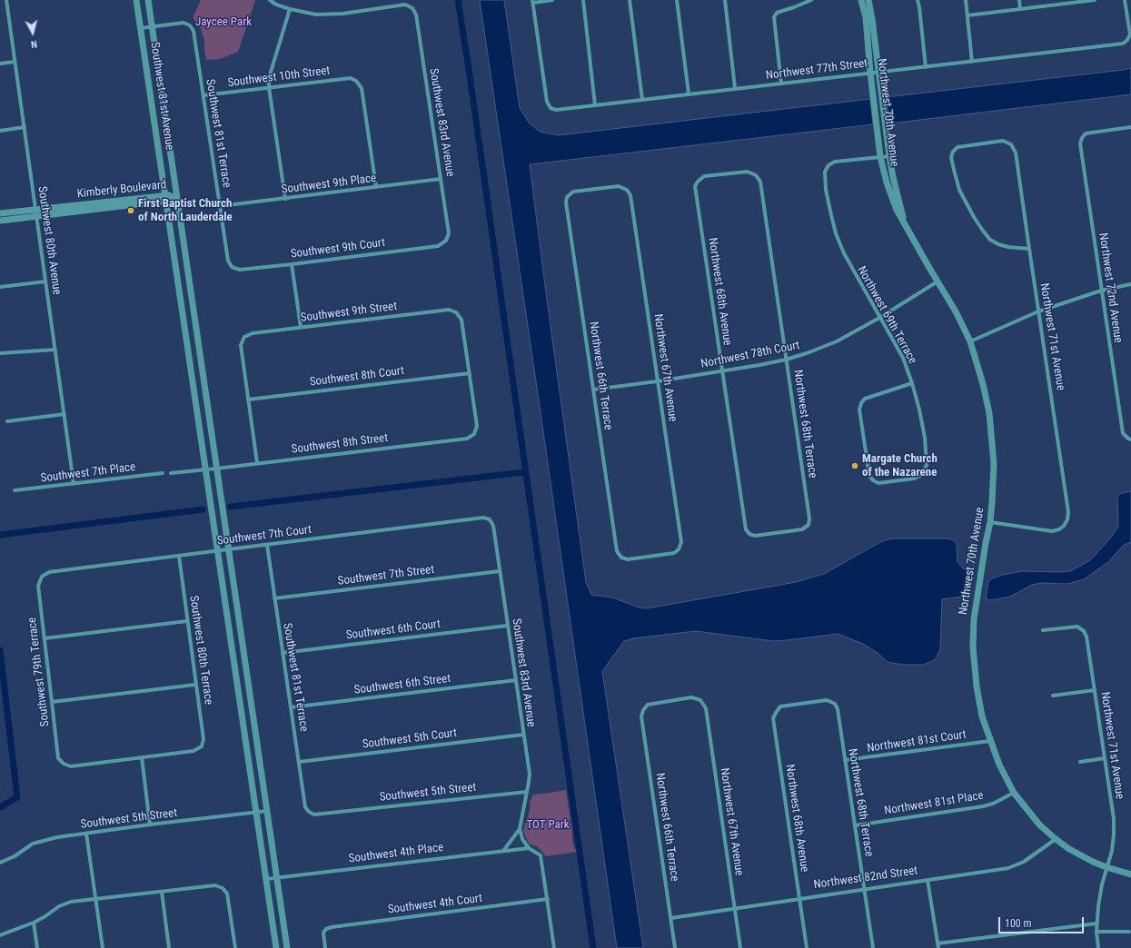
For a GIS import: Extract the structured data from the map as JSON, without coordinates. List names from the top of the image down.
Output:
{
  "streets": {
    "street": [
      "Northwest 77th Street",
      "Southwest 10th Street",
      "Southwest 81st Avenue",
      "Northwest 70th Avenue",
      "Southwest 83rd Avenue",
      "Southwest 81st Terrace",
      "Southwest 9th Place",
      "Kimberly Boulevard",
      "Southwest 80th Avenue",
      "Southwest 9th Court",
      "Northwest 72nd Avenue",
      "Northwest 68th Avenue",
      "Southwest 9th Street",
      "Northwest 69th Terrace",
      "Northwest 71st Avenue",
      "Northwest 78th Court",
      "Northwest 67th Avenue",
      "Northwest 66th Terrace",
      "Southwest 8th Court",
      "Northwest 68th Terrace",
      "Southwest 8th Street",
      "Southwest 7th Place",
      "Southwest 7th Court",
      "Southwest 7th Street",
      "Southwest 6th Court",
      "Southwest 80th Terrace",
      "Southwest 79th Terrace",
      "Southwest 6th Street",
      "Southwest 5th Court",
      "Northwest 81st Court",
      "Southwest 5th Street",
      "Northwest 81st Place",
      "Southwest 4th Place",
      "Northwest 82nd Street",
      "Southwest 4th Court"
    ]
  },
  "crossings": [
    ["Northwest 77th Street", "Northwest 70th Avenue"],
    ["Southwest 10th Street", "Southwest 81st Terrace"],
    ["Southwest 10th Street", "Southwest 9th Place"],
    ["Southwest 81st Avenue", "Southwest 81st Terrace"],
    ["Southwest 81st Avenue", "Kimberly Boulevard"],
    ["Southwest 81st Avenue", "Southwest 8th Street"],
    ["Southwest 81st Avenue", "Southwest 7th Court"],
    ["Southwest 81st Avenue", "Southwest 5th Street"],
    ["Southwest 81st Avenue", "Southwest 4th Place"],
    ["Northwest 70th Avenue", "Northwest 69th Terrace"],
    ["Northwest 70th Avenue", "Northwest 71st Avenue"],
    ["Northwest 70th Avenue", "Northwest 78th Court"],
    ["Northwest 70th Avenue", "Northwest 81st Court"],
    ["Northwest 70th Avenue", "Northwest 81st Place"],
    ["Northwest 70th Avenue", "Northwest 82nd Street"],
    ["Southwest 83rd Avenue", "Southwest 9th Place"],
    ["Southwest 83rd Avenue", "Southwest 9th Court"],
    ["Southwest 83rd Avenue", "Southwest 7th Court"],
    ["Southwest 83rd Avenue", "Southwest 7th Street"],
    ["Southwest 83rd Avenue", "Southwest 6th Court"],
    ["Southwest 83rd Avenue", "Southwest 6th Street"],
    ["Southwest 83rd Avenue", "Southwest 5th Court"],
    ["Southwest 83rd Avenue", "Southwest 5th Street"],
    ["Southwest 83rd Avenue", "Southwest 4th Place"],
    ["Southwest 81st Terrace", "Southwest 9th Place"],
    ["Southwest 81st Terrace", "Southwest 9th Court"],
    ["Southwest 81st Terrace", "Southwest 7th Court"],
    ["Southwest 81st Terrace", "Southwest 7th Street"],
    ["Southwest 81st Terrace", "Southwest 6th Court"],
    ["Southwest 81st Terrace", "Southwest 6th Street"],
    ["Southwest 81st Terrace", "Southwest 5th Court"],
    ["Southwest 81st Terrace", "Southwest 5th Street"],
    ["Kimberly Boulevard", "Southwest 80th Avenue"],
    ["Southwest 80th Avenue", "Southwest 7th Place"],
    ["Northwest 68th Avenue", "Northwest 78th Court"],
    ["Northwest 68th Avenue", "Northwest 68th Terrace"],
    ["Northwest 68th Avenue", "Northwest 82nd Street"],
    ["Southwest 9th Street", "Southwest 8th Court"],
    ["Southwest 9th Street", "Southwest 8th Street"],
    ["Northwest 69th Terrace", "Northwest 78th Court"],
    ["Northwest 78th Court", "Northwest 67th Avenue"],
    ["Northwest 78th Court", "Northwest 66th Terrace"],
    ["Northwest 78th Court", "Northwest 68th Terrace"],
    ["Northwest 67th Avenue", "Northwest 66th Terrace"],
    ["Northwest 67th Avenue", "Northwest 82nd Street"],
    ["Northwest 66th Terrace", "Northwest 82nd Street"],
    ["Southwest 8th Court", "Southwest 8th Street"],
    ["Northwest 68th Terrace", "Northwest 81st Court"],
    ["Northwest 68th Terrace", "Northwest 81st Place"],
    ["Northwest 68th Terrace", "Northwest 82nd Street"],
    ["Southwest 7th Court", "Southwest 80th Terrace"],
    ["Southwest 7th Court", "Southwest 79th Terrace"],
    ["Southwest 80th Terrace", "Southwest 79th Terrace"]
  ],
  "parks": ["Jaycee Park", "TOT Park"],
  "places": ["First Baptist Church of North Lauderdale", "Margate Church of the Nazarene"],
  "scale_bar": "100 m",
  "north": "bottom"
}
